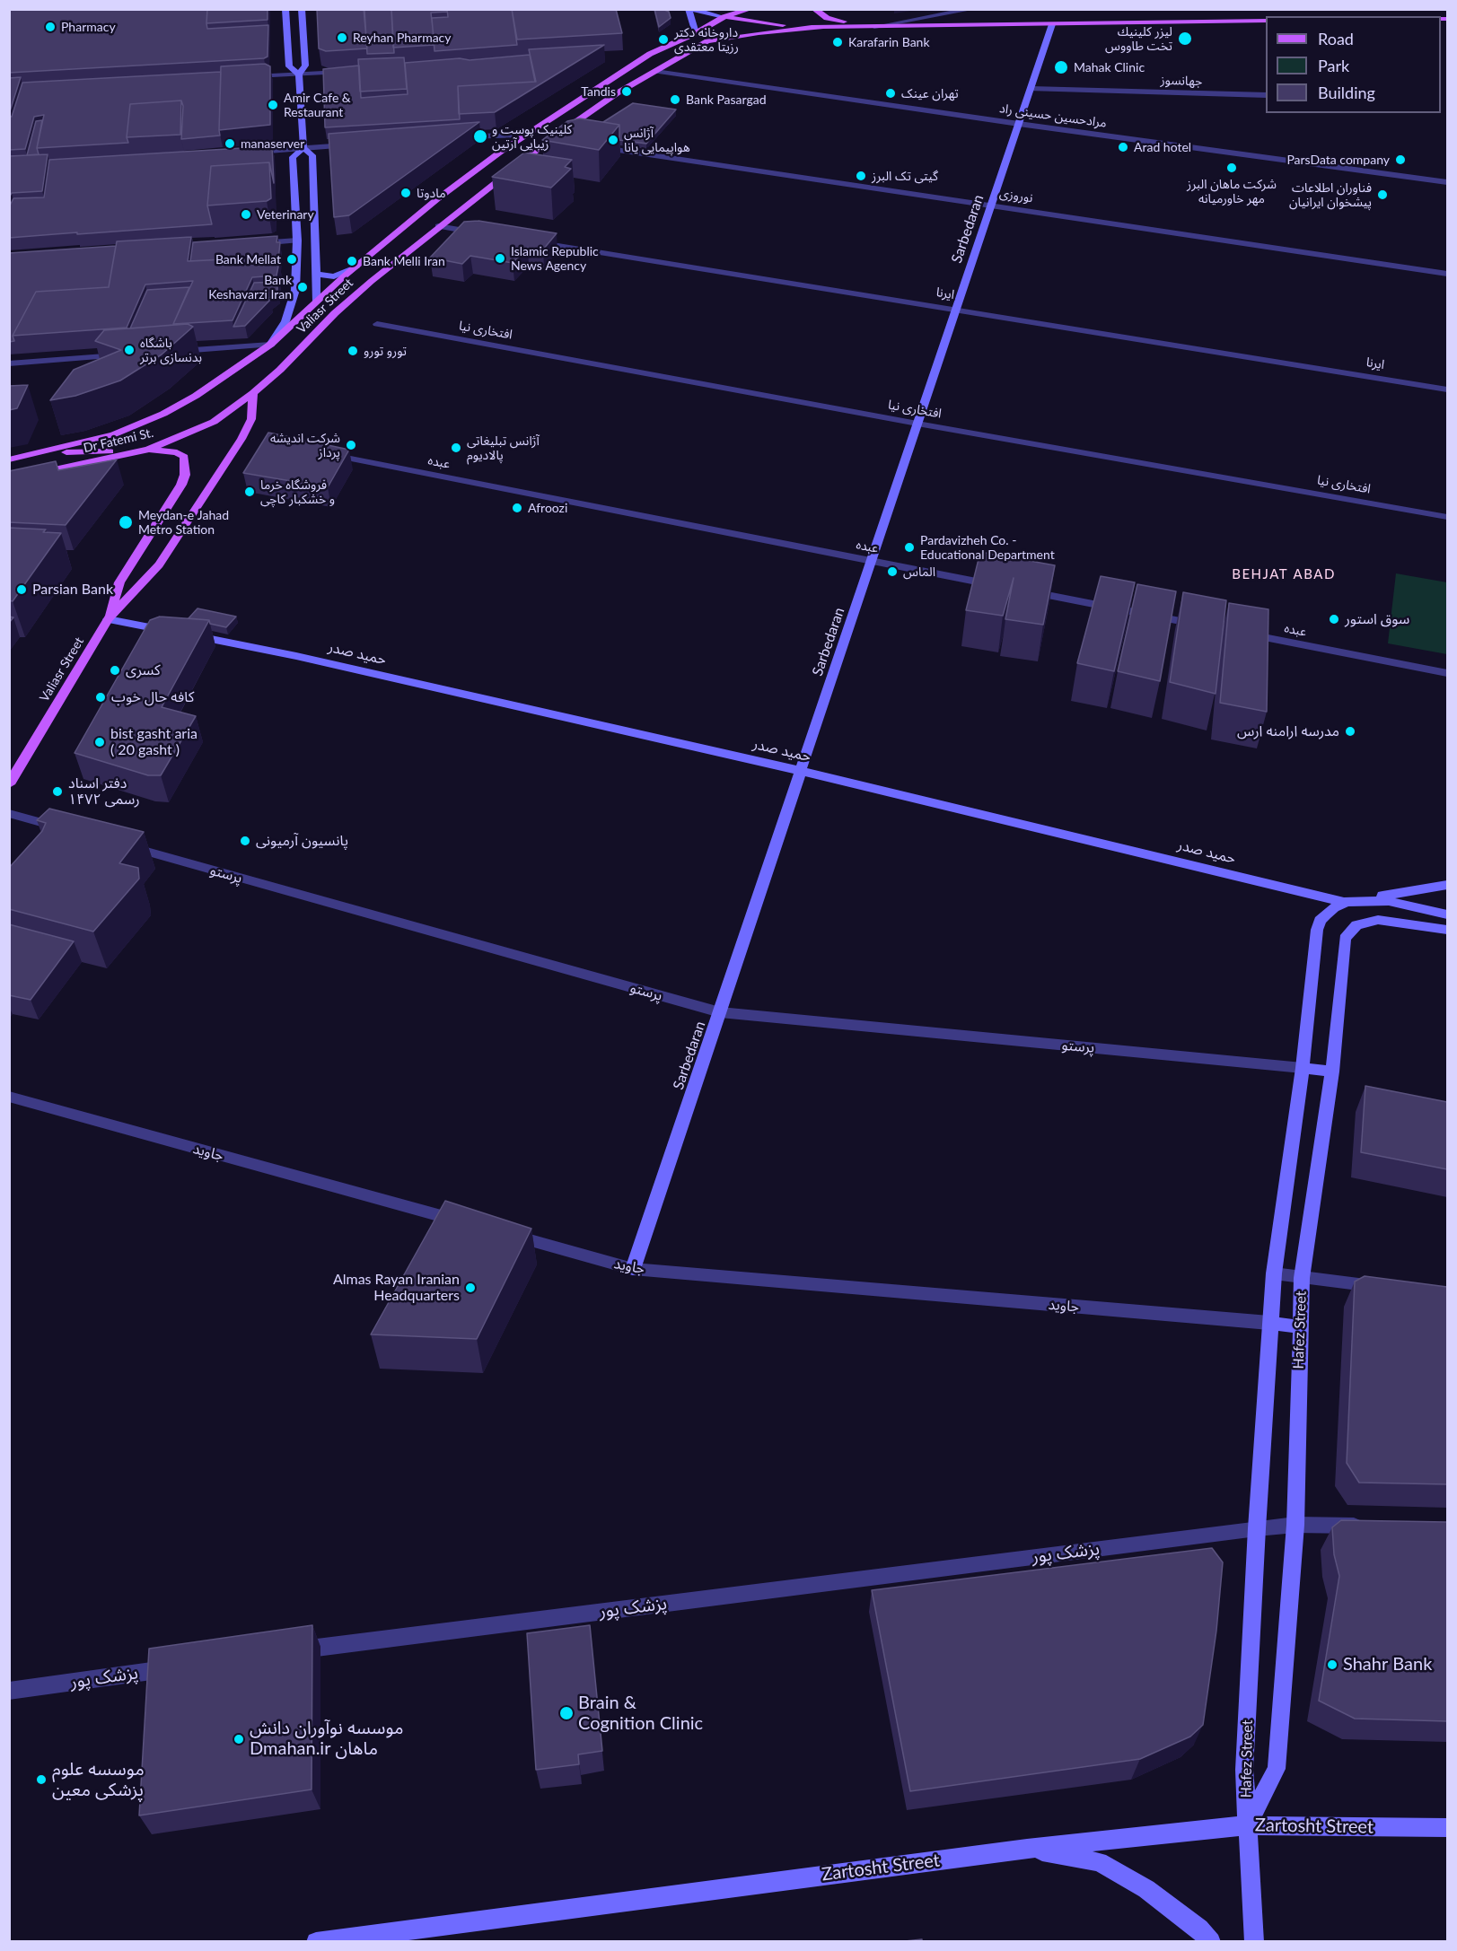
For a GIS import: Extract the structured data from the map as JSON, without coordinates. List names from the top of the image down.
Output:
{
  "streets": {
    "main road": [
      "Sarbedaran",
      "Valiasr Street",
      "Dr Fatemi St.",
      "حمید صدر",
      "Hafez Street",
      "Zartosht Street"
    ],
    "street": [
      "جهانسوز",
      "مرادحسین حسینی راد",
      "نوروزی",
      "ايرنا",
      "افتخاری نیا",
      "عبده",
      "پرستو",
      "جاوید",
      "پزشک پور"
    ]
  },
  "crossings": [
    ["جهانسوز", "Sarbedaran"],
    ["مرادحسین حسینی راد", "Sarbedaran"],
    ["مرادحسین حسینی راد", "Valiasr Street"],
    ["نوروزی", "Sarbedaran"],
    ["Sarbedaran", "ايرنا"],
    ["Sarbedaran", "افتخاری نیا"],
    ["Sarbedaran", "عبده"],
    ["Sarbedaran", "حمید صدر"],
    ["Sarbedaran", "پرستو"],
    ["Sarbedaran", "جاوید"],
    ["Valiasr Street", "Dr Fatemi St."],
    ["Valiasr Street", "حمید صدر"],
    ["حمید صدر", "Hafez Street"],
    ["پرستو", "Hafez Street"],
    ["جاوید", "Hafez Street"],
    ["Hafez Street", "پزشک پور"],
    ["Hafez Street", "Zartosht Street"]
  ],
  "districts": ["BEHJAT ABAD"],
  "places": [
    "Pharmacy",
    "Reyhan Pharmacy",
    "ليزر كلينيك تخت طاووس",
    "داروخانه دکتر رزیتا معتقدی",
    "Karafarin Bank",
    "Mahak Clinic",
    "Tandis",
    "تهران عینک",
    "Bank Pasargad",
    "Amir Cafe & Restaurant",
    "کلینیک پوست و زیبایی آرتین",
    "آژانس هواپیمایی یانا",
    "manaserver",
    "Arad hotel",
    "ParsData company",
    "شرکت ماهان البرز مهر خاورمیانه",
    "گیتی تک البرز",
    "مادوتا",
    "فناوران اطلاعات پیشخوان ایرانیان",
    "Veterinary",
    "Islamic Republic News Agency",
    "Bank Mellat",
    "Bank Melli Iran",
    "Bank Keshavarzi Iran",
    "باشگاه بدنسازی برتر",
    "تورو تورو",
    "شرکت اندیشه پرداز",
    "آژانس تبلیغاتی پالادیوم",
    "فروشگاه خرما و خشکبار کاچی",
    "Afroozi",
    "Meydan-e Jahad Metro Station",
    "Pardavizheh Co. - Educational Department",
    "الماس",
    "Parsian Bank",
    "سوق استور",
    "كسرى",
    "کافه حال خوب",
    "مدرسه ارامنه ارس",
    "bist gasht aria ( 20 gasht )",
    "دفتر اسناد رسمی ۱۴۷۲",
    "پانسیون آرمیونی",
    "Almas Rayan Iranian Headquarters",
    "Shahr Bank",
    "Brain & Cognition Clinic",
    "موسسه نوآوران دانش Dmahan.ir ماهان",
    "موسسه علوم پزشکی معین"
  ],
  "legend": ["Road", "Park", "Building"]
}
